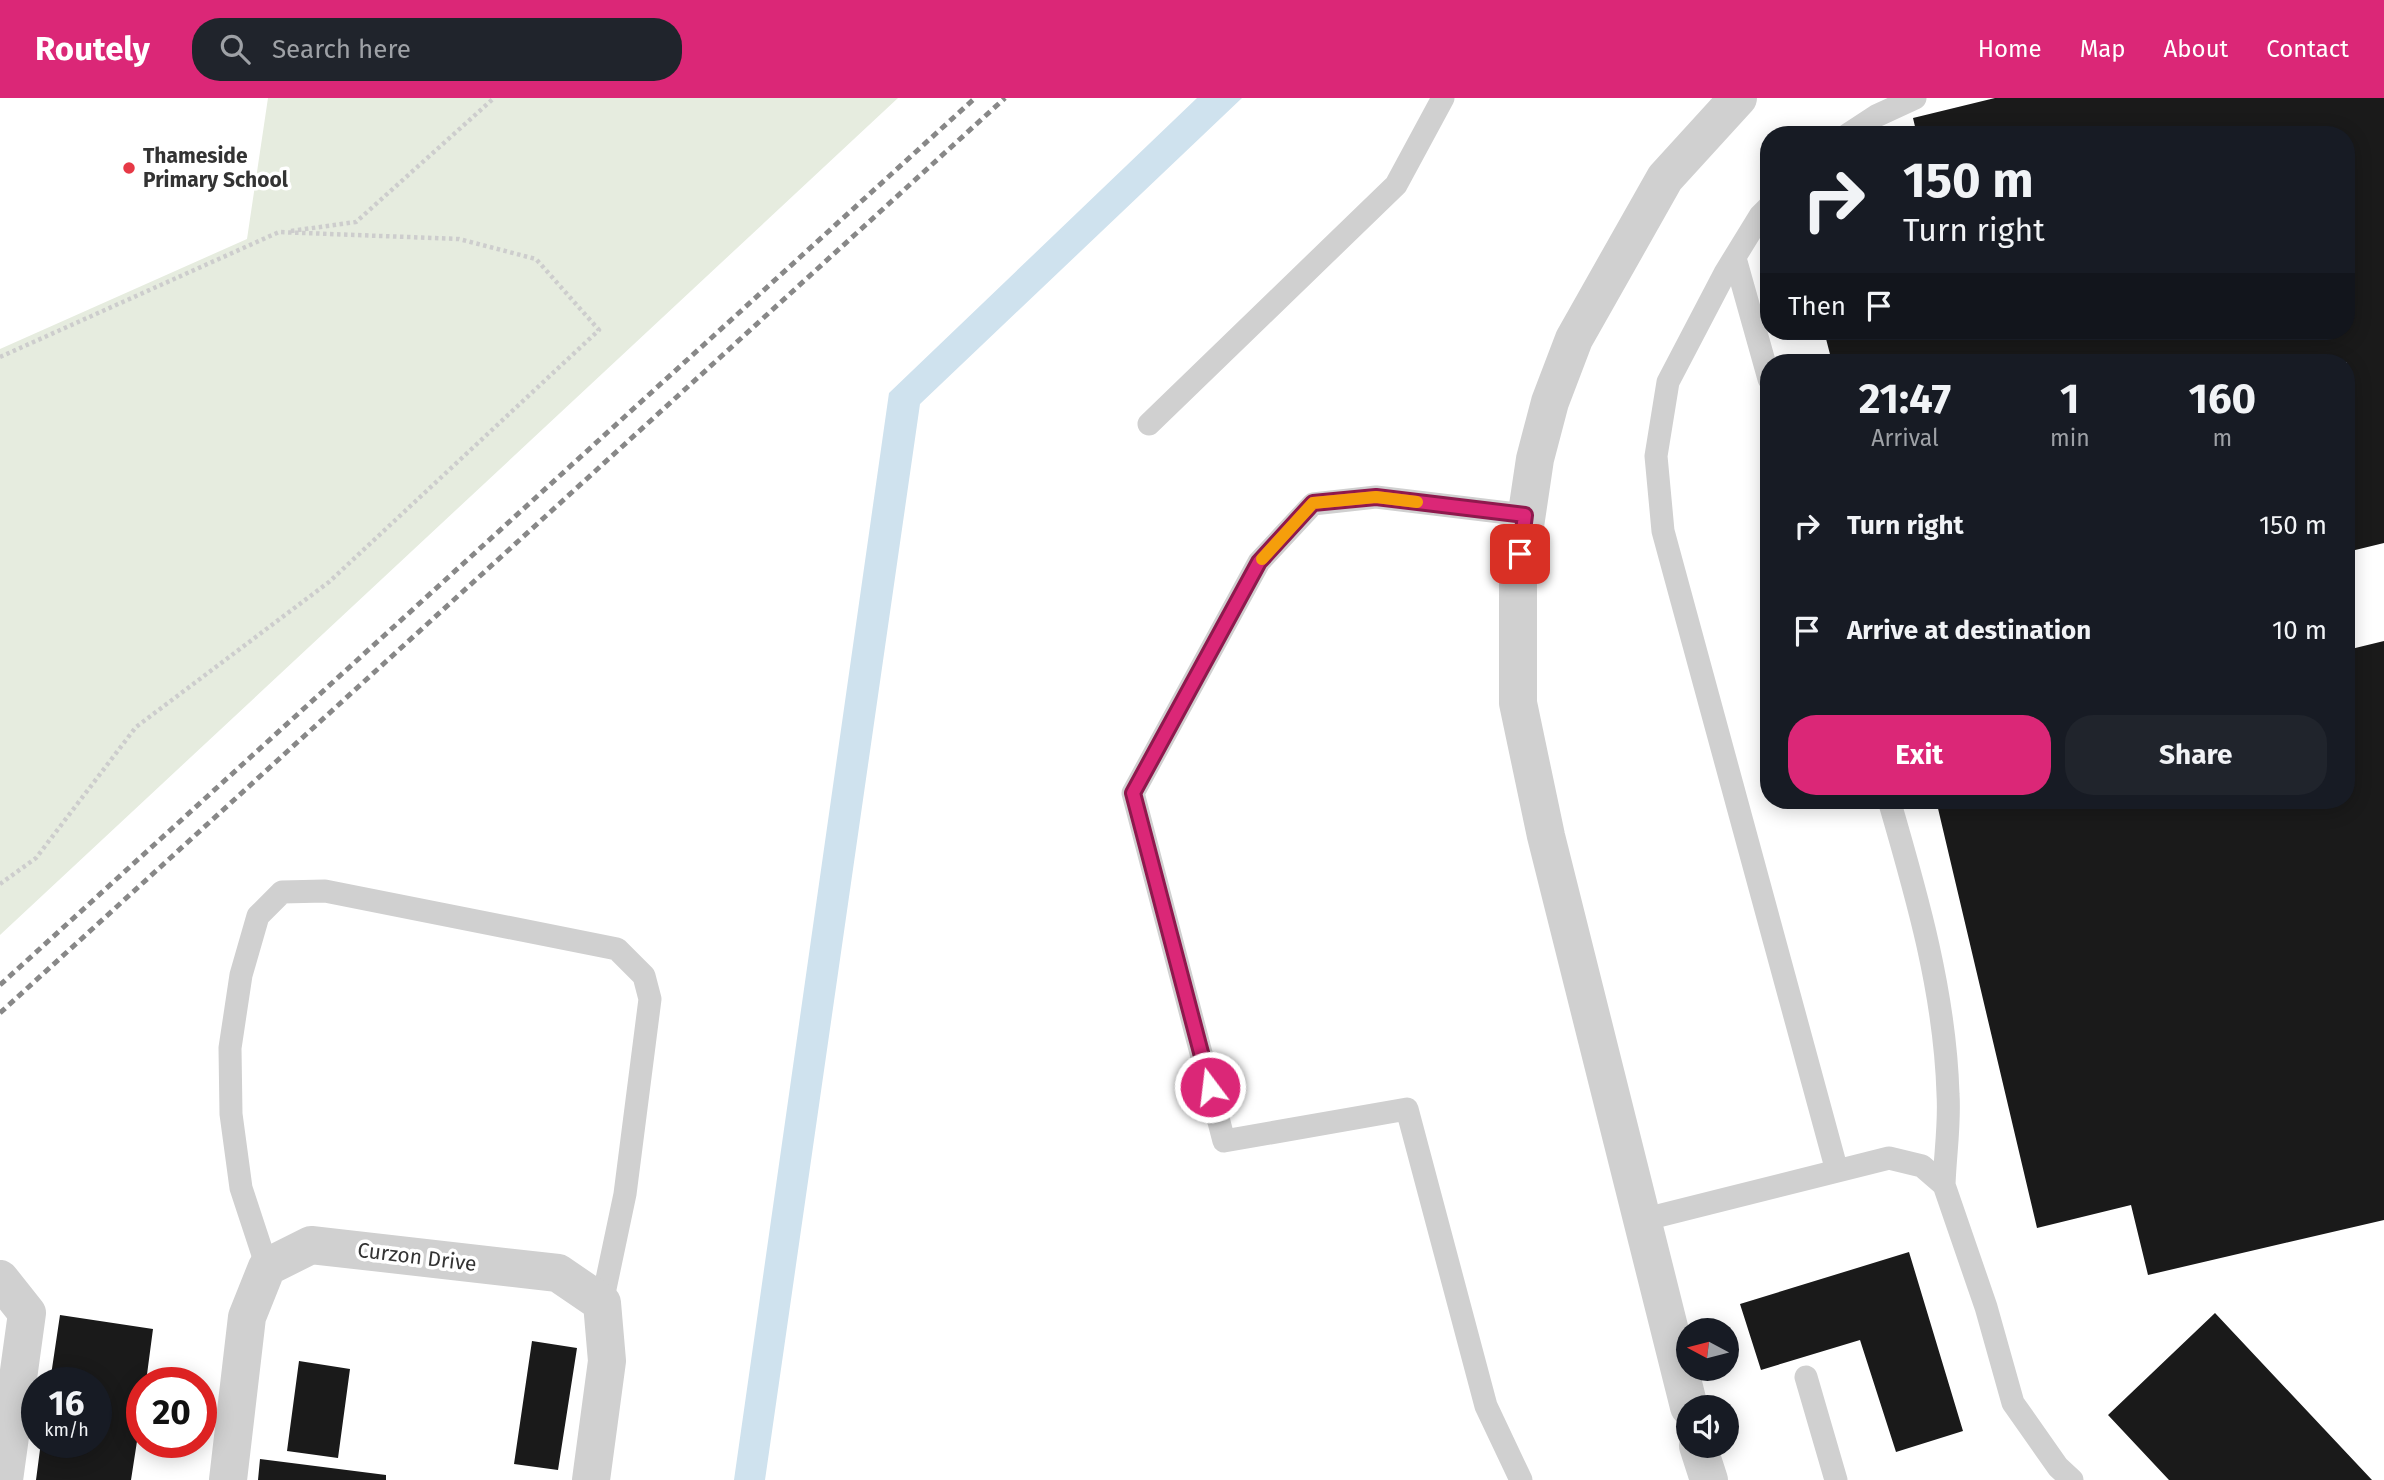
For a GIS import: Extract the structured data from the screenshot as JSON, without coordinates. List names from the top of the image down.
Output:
{
  "streets": {
    "street": ["Curzon Drive"]
  },
  "places": ["Thameside Primary School"],
  "north": "left",
  "page": {
    "header": "Routely",
    "search": "Search here",
    "nav": [
      "Home",
      "Map",
      "About",
      "Contact"
    ],
    "turn": ["150 m", "Turn right"],
    "then": "Then",
    "eta": [
      "21:47",
      "Arrival",
      "1",
      "min",
      "160",
      "m"
    ],
    "list": [
      {
        "name": "Turn right",
        "value": "150 m"
      },
      {
        "name": "Arrive at destination",
        "value": "10 m"
      }
    ],
    "buttons": ["Exit", "Share"],
    "speed": "16 km/h",
    "limit": "20"
  }
}
